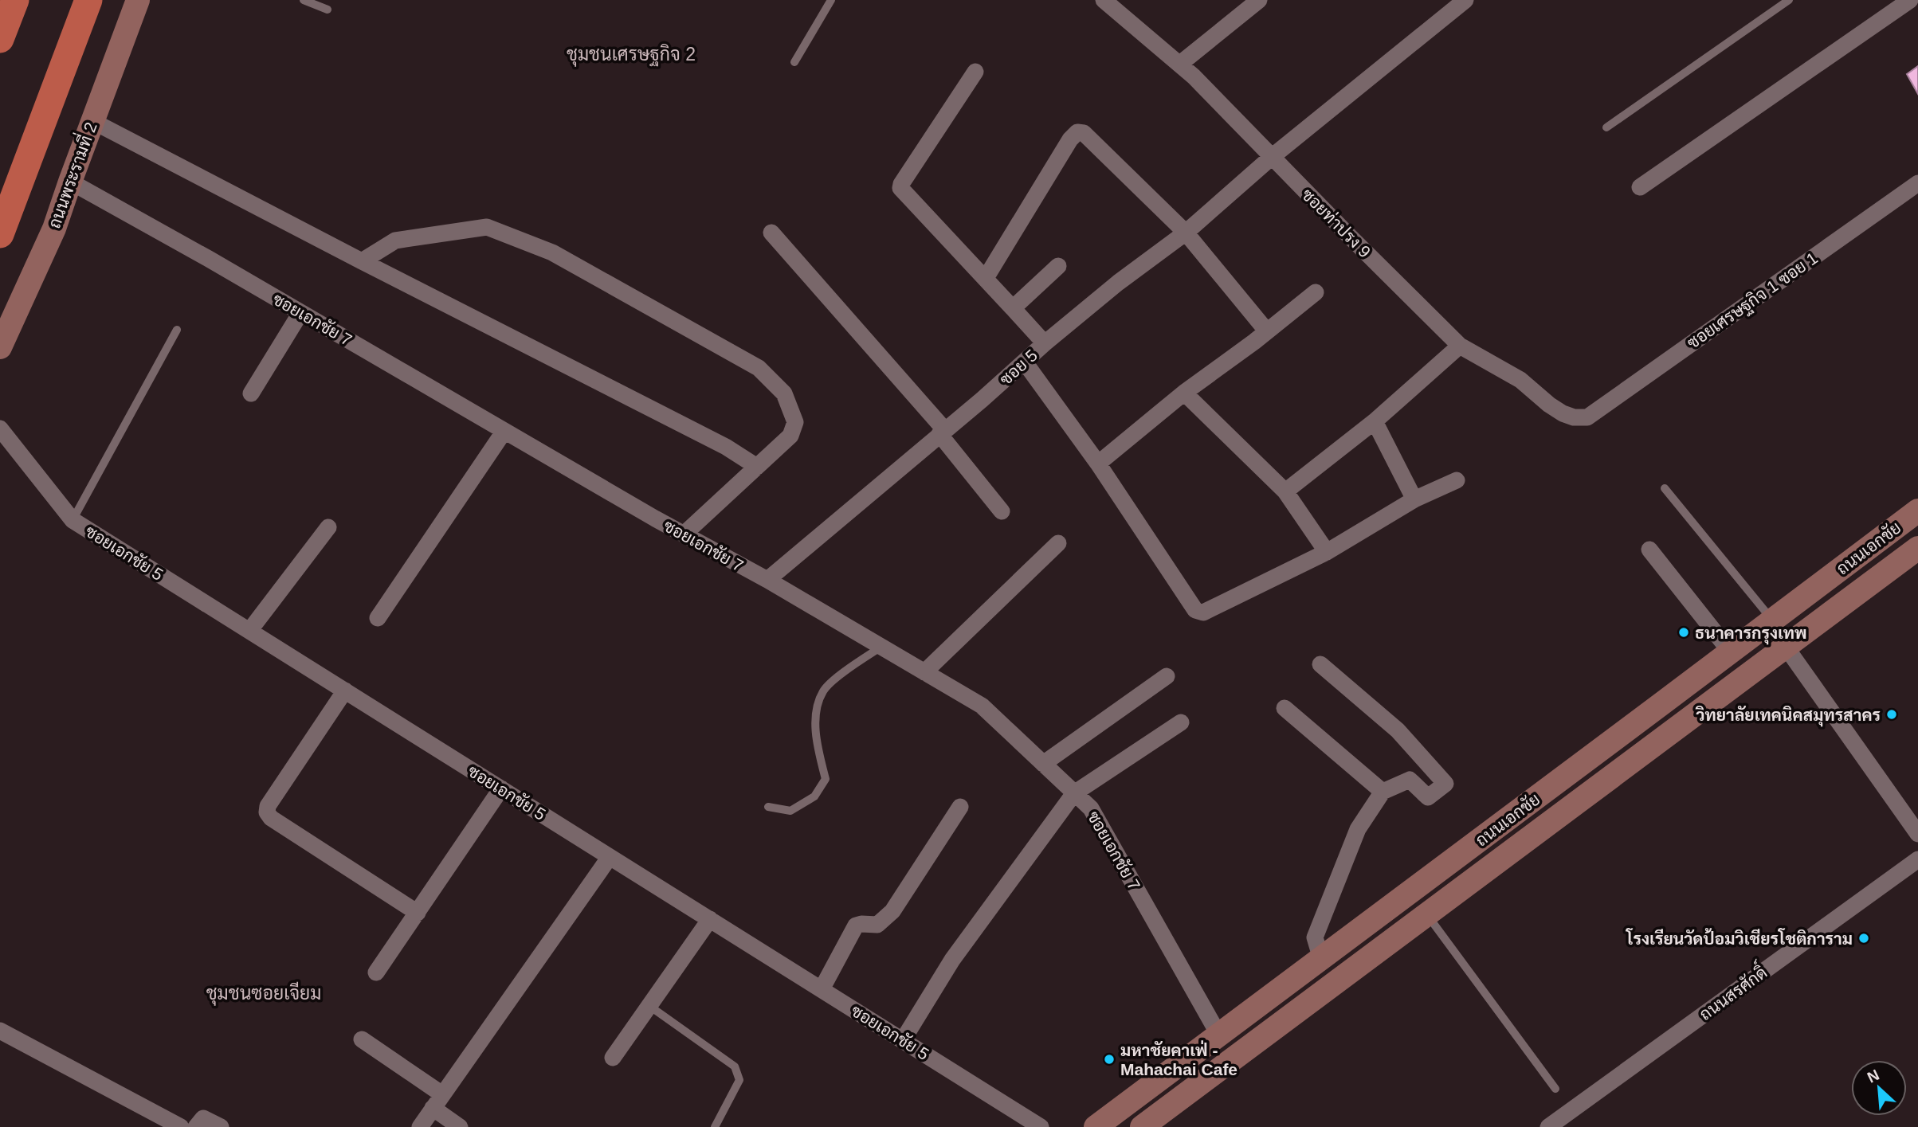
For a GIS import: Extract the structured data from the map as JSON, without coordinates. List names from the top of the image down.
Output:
{
  "streets": {
    "main road": ["ถนนพระรามที่ 2", "ถนนเอกชัย"],
    "street": [
      "ซอยท่าปรง 9",
      "ซอยเศรษฐกิจ 1 ซอย 1",
      "ซอยเอกชัย 7",
      "ซอย 5",
      "ซอยเอกชัย 5",
      "ถนนสรศักดิ์"
    ]
  },
  "crossings": [
    ["ถนนพระรามที่ 2", "ซอยเอกชัย 7"],
    ["ซอยท่าปรง 9", "ซอยเศรษฐกิจ 1 ซอย 1"],
    ["ซอยท่าปรง 9", "ซอย 5"],
    ["ซอยเอกชัย 7", "ซอย 5"],
    ["ซอยเอกชัย 7", "ถนนเอกชัย"]
  ],
  "districts": ["ชุมชนเศรษฐกิจ 2", "ชุมชนซอยเจียม"],
  "places": [
    "ธนาคารกรุงเทพ",
    "วิทยาลัยเทคนิคสมุทรสาคร",
    "โรงเรียนวัดป้อมวิเชียรโชติการาม",
    "มหาชัยคาเฟ่ - Mahachai Cafe"
  ],
  "north": "top left"
}
